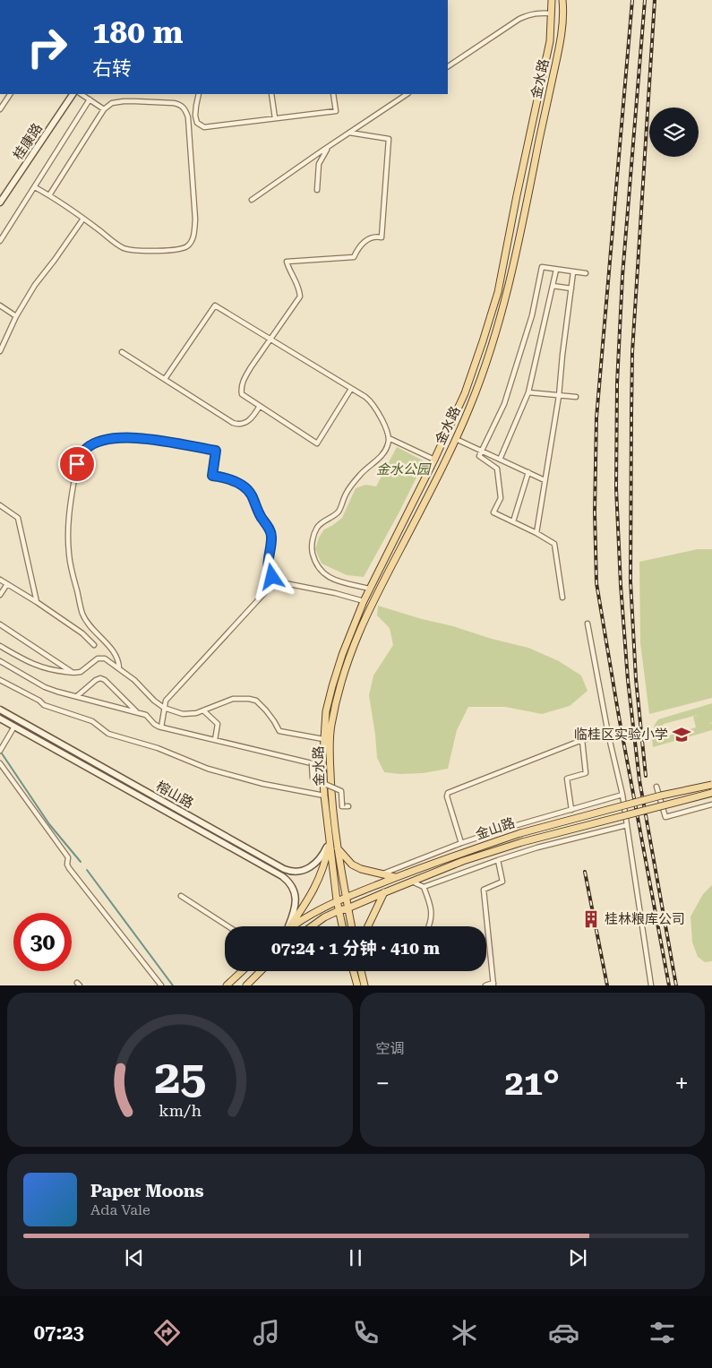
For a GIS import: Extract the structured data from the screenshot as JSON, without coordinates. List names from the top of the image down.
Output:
{
  "streets": {
    "main road": [
      "金水路",
      "桂康路",
      "榕山路",
      "金山路"
    ]
  },
  "crossings": [
    ["金水路", "榕山路"],
    ["金水路", "金山路"]
  ],
  "parks": ["金水公园"],
  "places": {
    "school or university": ["临桂区实验小学"],
    "building": ["桂林粮库公司"]
  },
  "page": {
    "turn": ["180 m", "右转"],
    "limit": "30",
    "trip": "07:24 · 1 分钟 · 410 m",
    "tile": "空调",
    "heat": ["−", "21°", "+"],
    "song": ["Paper Moons", "Ada Vale"],
    "tabs": "07:23",
    "gauge": ["25", "km/h"]
  }
}
